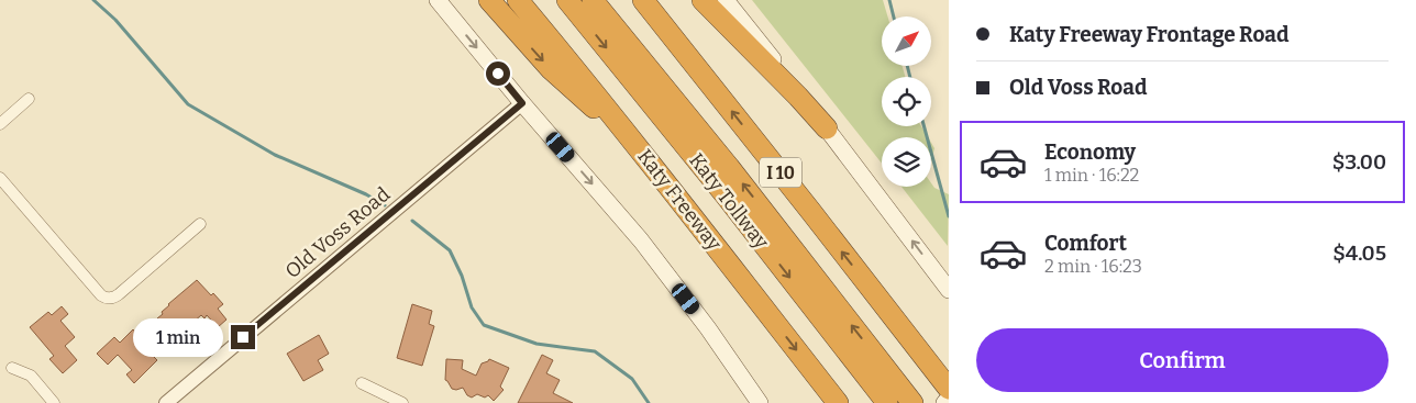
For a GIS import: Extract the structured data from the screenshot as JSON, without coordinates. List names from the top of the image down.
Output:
{
  "streets": {
    "highway": ["I 10", "Katy Freeway", "Katy Tollway"],
    "street": ["Old Voss Road"]
  },
  "north": "top right",
  "page": {
    "banner": ["Katy Freeway Frontage Road", "Old Voss Road"],
    "list": [
      {
        "name": "Economy",
        "note": "1 min · 16:22",
        "value": "$3.00"
      },
      {
        "name": "Comfort",
        "note": "2 min · 16:23",
        "value": "$4.05"
      }
    ],
    "buttons": "Confirm",
    "bubble": "1 min"
  }
}
